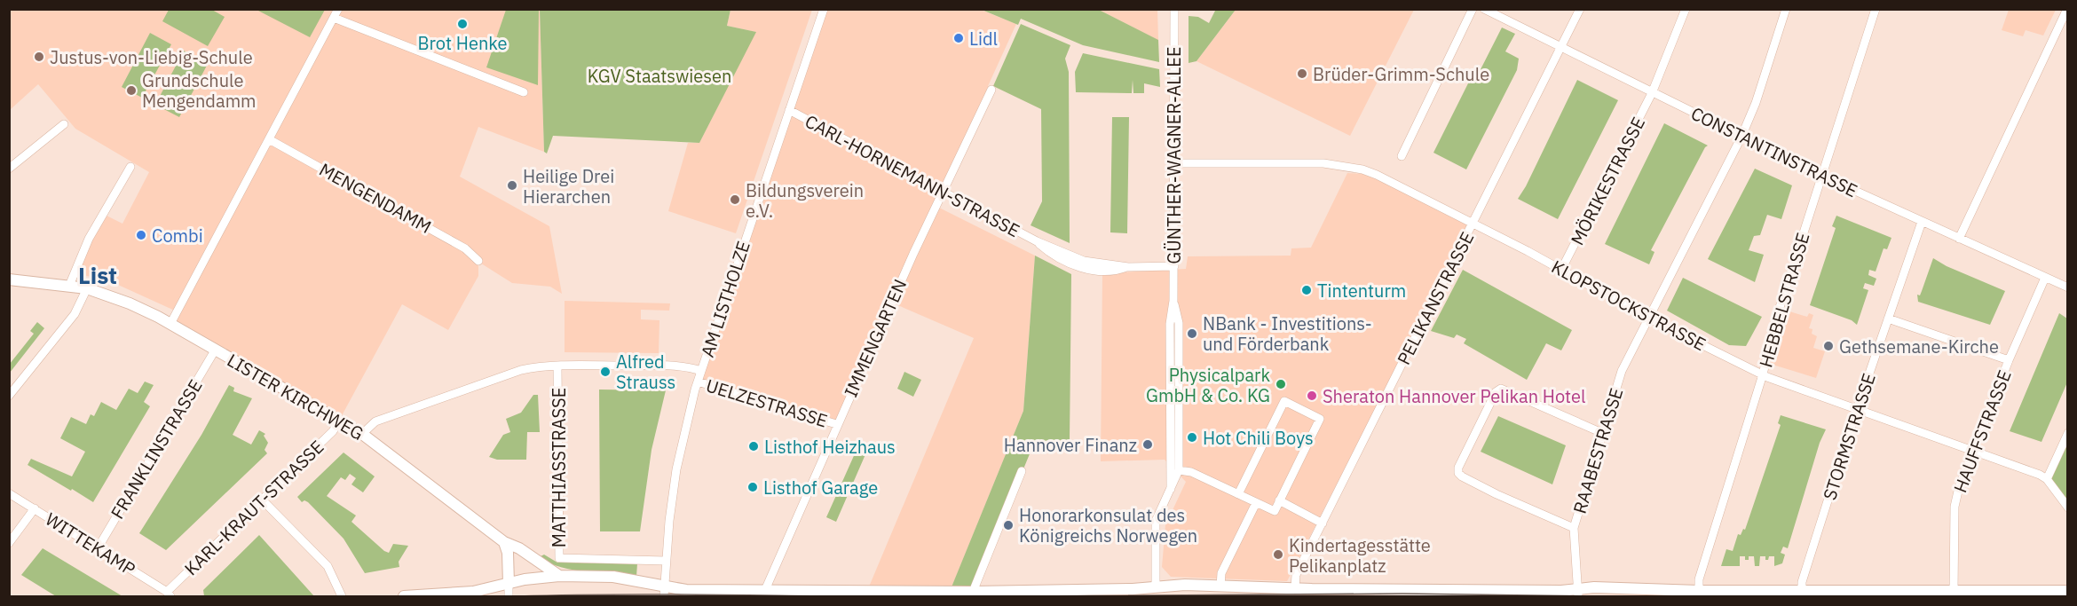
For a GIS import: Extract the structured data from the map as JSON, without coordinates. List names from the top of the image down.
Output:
{
  "streets": {
    "main road": ["LISTER KIRCHWEG"],
    "street": [
      "CONSTANTINSTRASSE",
      "GÜNTHER-WAGNER-ALLEE",
      "CARL-HORNEMANN-STRASSE",
      "MÖRIKESTRASSE",
      "MENGENDAMM",
      "PELIKANSTRASSE",
      "AM LISTHOLZE",
      "HEBBELSTRASSE",
      "KLOPSTOCKSTRASSE",
      "IMMENGARTEN",
      "UELZESTRASSE",
      "HAUFFSTRASSE",
      "STORMSTRASSE",
      "FRANKLINSTRASSE",
      "RAABESTRASSE",
      "MATTHIASSTRASSE",
      "KARL-KRAUT-STRASSE",
      "WITTEKAMP"
    ]
  },
  "crossings": [
    ["CONSTANTINSTRASSE", "MÖRIKESTRASSE"],
    ["CONSTANTINSTRASSE", "PELIKANSTRASSE"],
    ["CONSTANTINSTRASSE", "HEBBELSTRASSE"],
    ["CONSTANTINSTRASSE", "HAUFFSTRASSE"],
    ["CONSTANTINSTRASSE", "STORMSTRASSE"],
    ["CONSTANTINSTRASSE", "RAABESTRASSE"],
    ["GÜNTHER-WAGNER-ALLEE", "CARL-HORNEMANN-STRASSE"],
    ["GÜNTHER-WAGNER-ALLEE", "KLOPSTOCKSTRASSE"],
    ["CARL-HORNEMANN-STRASSE", "AM LISTHOLZE"],
    ["CARL-HORNEMANN-STRASSE", "IMMENGARTEN"],
    ["MÖRIKESTRASSE", "KLOPSTOCKSTRASSE"],
    ["PELIKANSTRASSE", "KLOPSTOCKSTRASSE"],
    ["AM LISTHOLZE", "UELZESTRASSE"],
    ["AM LISTHOLZE", "MATTHIASSTRASSE"],
    ["HEBBELSTRASSE", "KLOPSTOCKSTRASSE"],
    ["KLOPSTOCKSTRASSE", "HAUFFSTRASSE"],
    ["KLOPSTOCKSTRASSE", "STORMSTRASSE"],
    ["KLOPSTOCKSTRASSE", "RAABESTRASSE"],
    ["IMMENGARTEN", "UELZESTRASSE"],
    ["LISTER KIRCHWEG", "FRANKLINSTRASSE"],
    ["LISTER KIRCHWEG", "KARL-KRAUT-STRASSE"],
    ["FRANKLINSTRASSE", "WITTEKAMP"],
    ["KARL-KRAUT-STRASSE", "WITTEKAMP"]
  ],
  "districts": ["List"],
  "parks": ["KGV Staatswiesen"],
  "places": [
    "Brot Henke",
    "Lidl",
    "Justus-von-Liebig-Schule",
    "Brüder-Grimm-Schule",
    "Grundschule Mengendamm",
    "Heilige Drei Hierarchen",
    "Bildungsverein e.V.",
    "Combi",
    "Tintenturm",
    "NBank - Investitions- und Förderbank",
    "Gethsemane-Kirche",
    "Alfred Strauss",
    "Physicalpark GmbH & Co. KG",
    "Sheraton Hannover Pelikan Hotel",
    "Hot Chili Boys",
    "Hannover Finanz",
    "Listhof Heizhaus",
    "Listhof Garage",
    "Honorarkonsulat des Königreichs Norwegen",
    "Kindertagesstätte Pelikanplatz"
  ]
}
